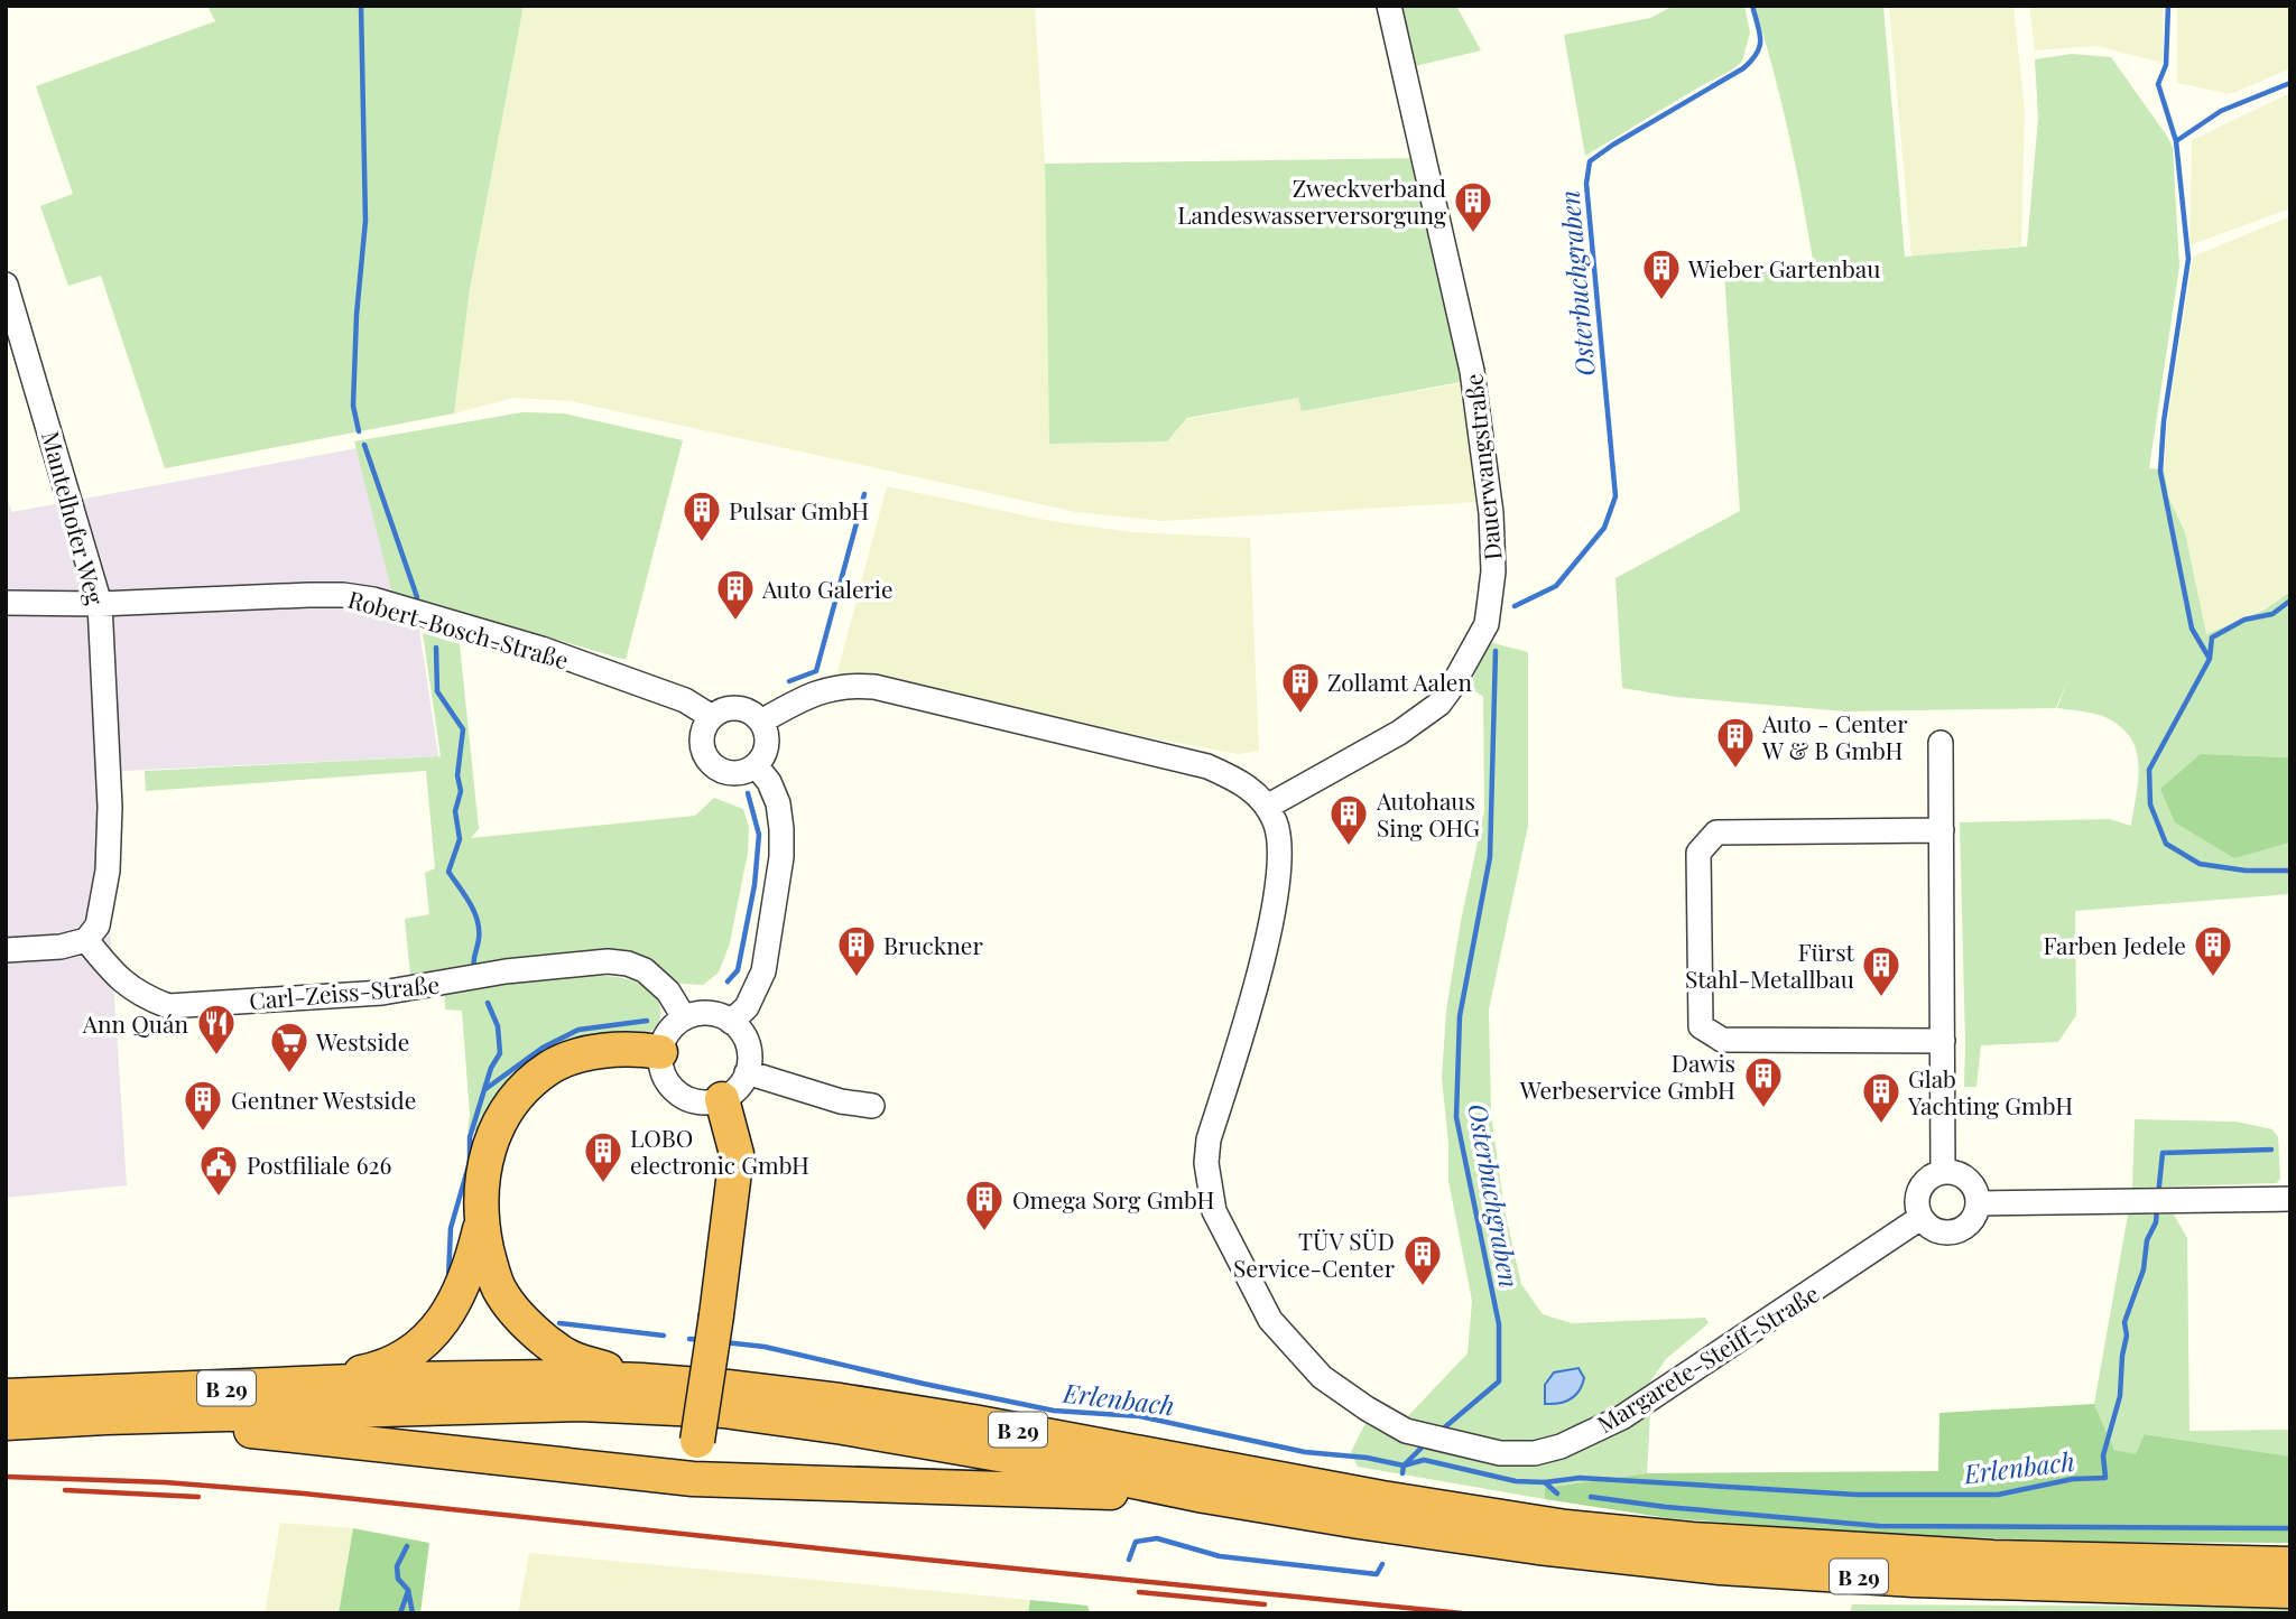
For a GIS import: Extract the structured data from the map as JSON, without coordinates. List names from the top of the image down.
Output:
{
  "streets": {
    "highway": ["B 29"],
    "street": [
      "Dauerwangstraße",
      "Mantelhofer Weg",
      "Robert-Bosch-Straße",
      "Carl-Zeiss-Straße",
      "Margarete-Steiff-Straße"
    ]
  },
  "crossings": [
    ["Dauerwangstraße", "Margarete-Steiff-Straße"],
    ["Mantelhofer Weg", "Robert-Bosch-Straße"],
    ["Mantelhofer Weg", "Carl-Zeiss-Straße"]
  ],
  "water": ["Osterbuchgraben", "Erlenbach"],
  "places": {
    "building": [
      "Zweckverband Landeswasserversorgung",
      "Wieber Gartenbau",
      "Pulsar GmbH",
      "Auto Galerie",
      "Zollamt Aalen",
      "Auto - Center W & B GmbH",
      "Autohaus Sing OHG",
      "Bruckner",
      "Farben Jedele",
      "Fürst Stahl-Metallbau",
      "Dawis Werbeservice GmbH",
      "Glab Yachting GmbH",
      "Gentner Westside",
      "LOBO electronic GmbH",
      "Omega Sorg GmbH",
      "TÜV SÜD Service-Center"
    ],
    "restaurant": ["Ann Quán"],
    "supermarket": ["Westside"],
    "public building": ["Postfiliale 626"]
  }
}
